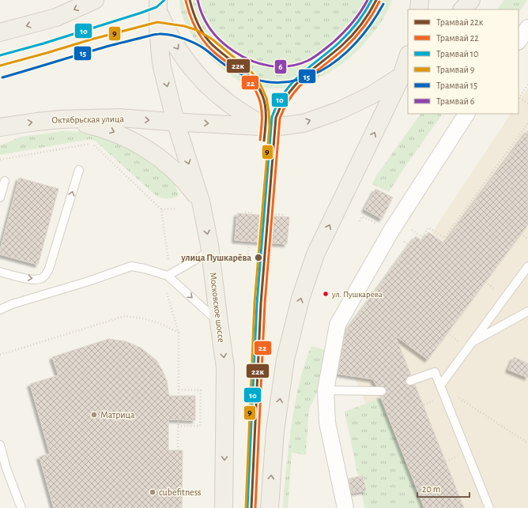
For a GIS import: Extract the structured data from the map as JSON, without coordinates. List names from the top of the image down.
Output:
{
  "streets": {
    "main road": ["Октябрьская улица", "Московское шоссе"]
  },
  "crossings": [
    ["Октябрьская улица", "Московское шоссе"]
  ],
  "one_way": ["Октябрьская улица", "Московское шоссе"],
  "places": [
    "улица Пушкарёва",
    "ул. Пушкарёва",
    "Матрица",
    "cubefitness"
  ],
  "lines": [
    "tram line 22к",
    "tram line 10",
    "tram line 6",
    "tram line 22",
    "tram line 15",
    "tram line 9"
  ],
  "legend": [
    "Трамвай 22к",
    "Трамвай 22",
    "Трамвай 10",
    "Трамвай 9",
    "Трамвай 15",
    "Трамвай 6"
  ],
  "scale_bar": "20 m"
}
